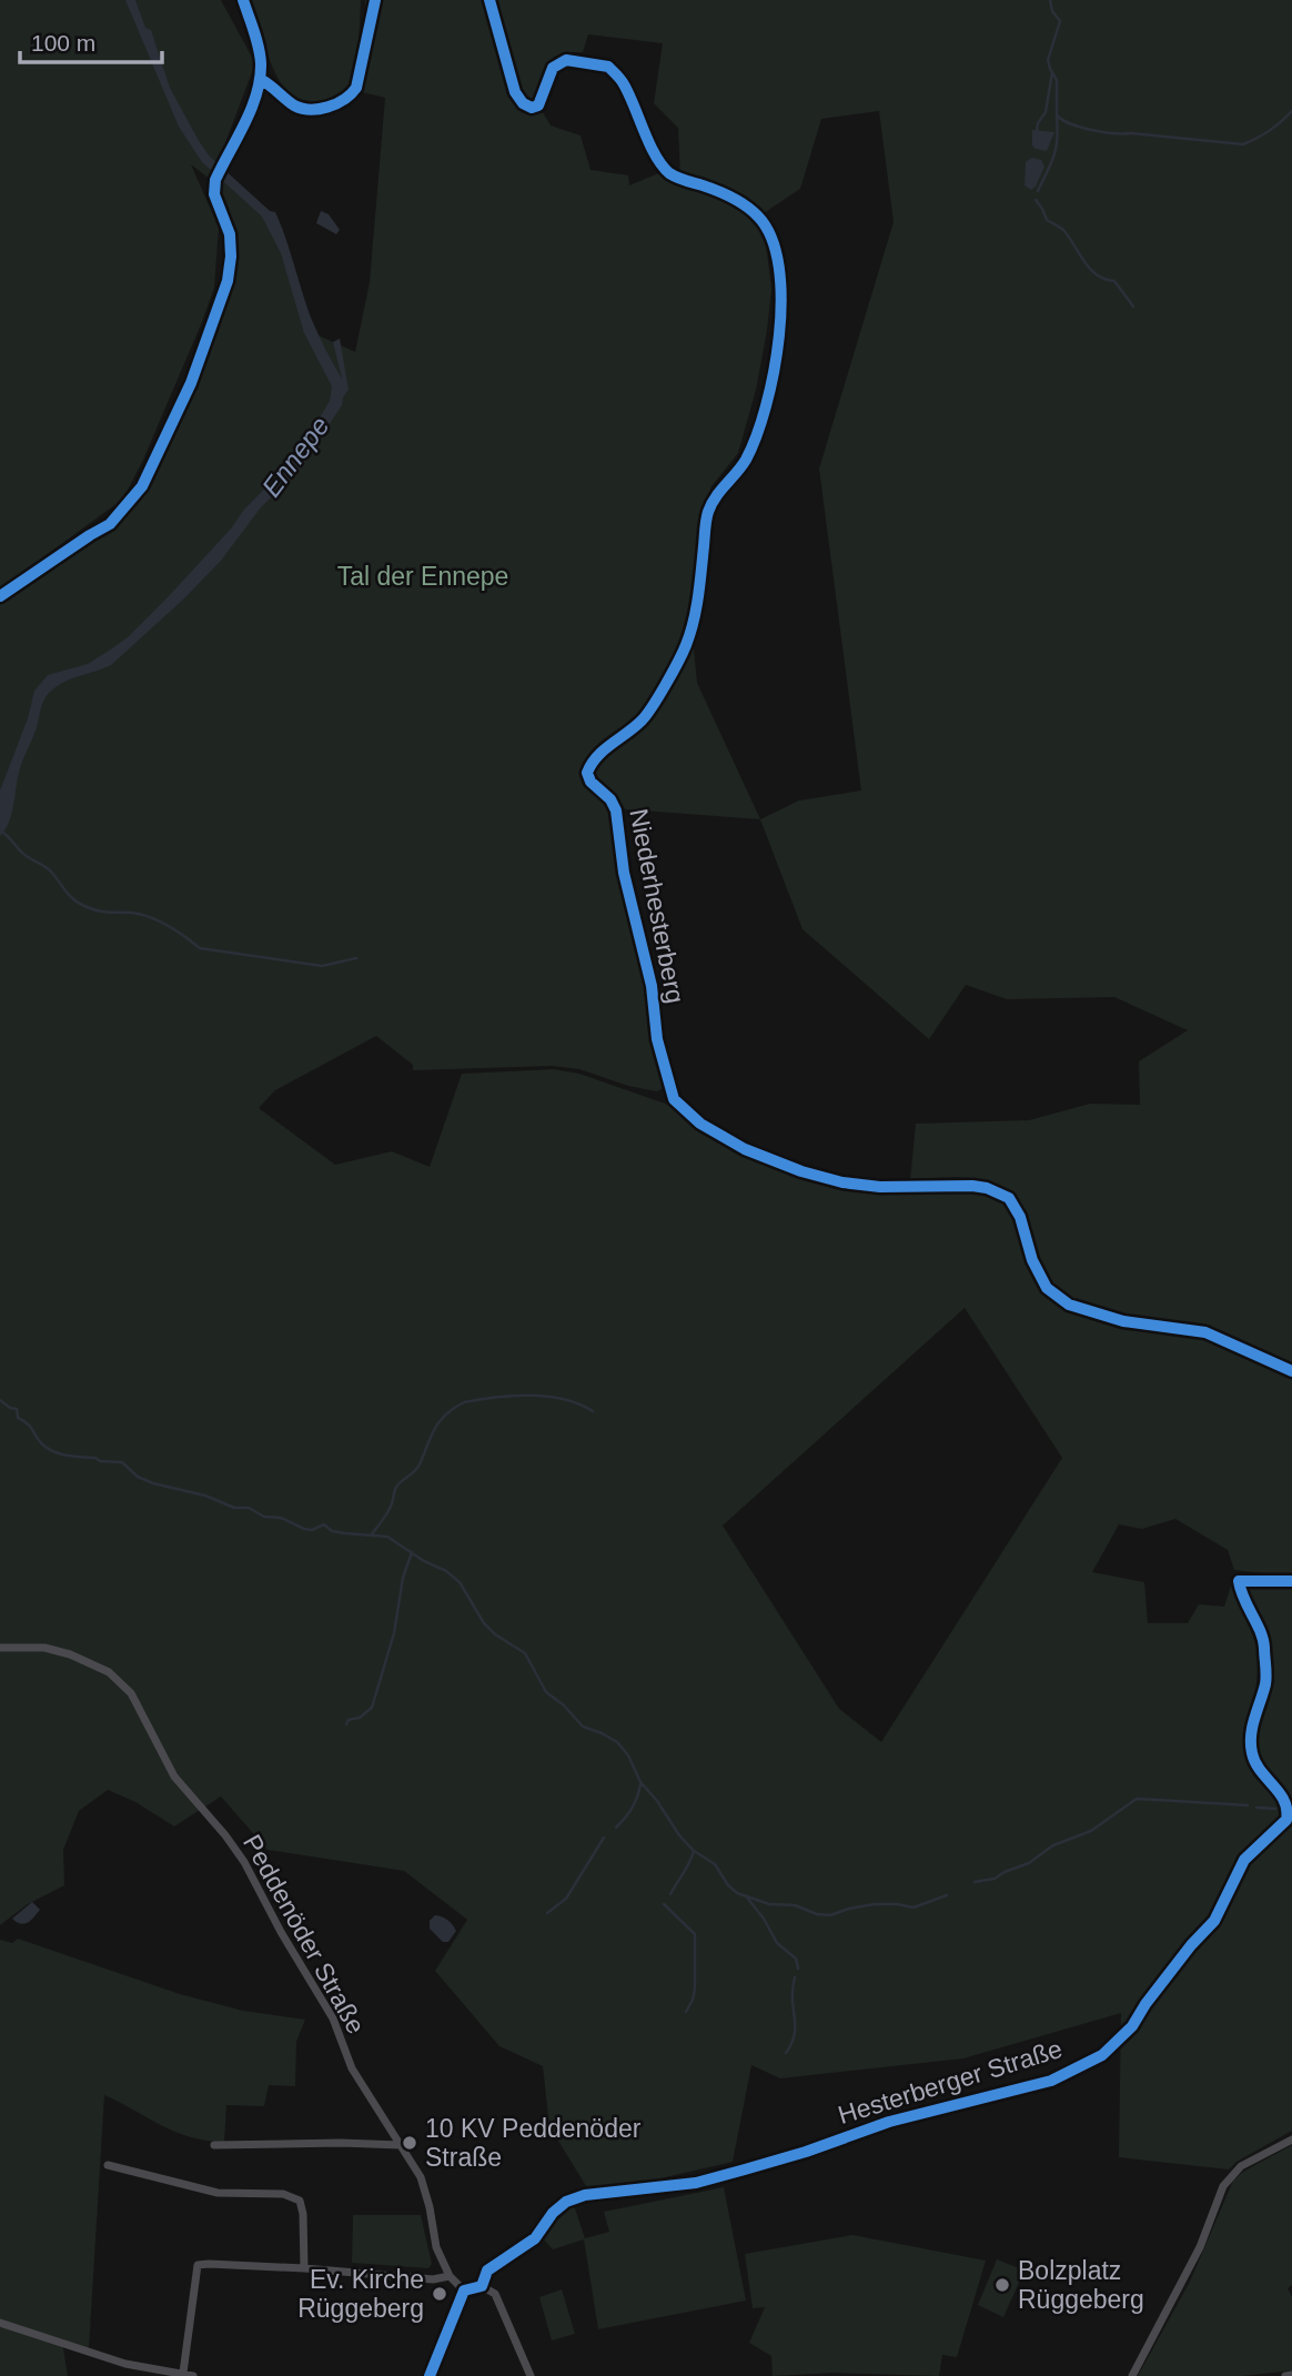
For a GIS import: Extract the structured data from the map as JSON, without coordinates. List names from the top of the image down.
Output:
{
  "streets": {
    "street": ["Niederhesterberg", "Peddenöder Straße", "Hesterberger Straße"]
  },
  "water": ["Ennepe"],
  "parks": ["Tal der Ennepe"],
  "places": ["10 KV Peddenöder Straße", "Bolzplatz Rüggeberg", "Ev. Kirche Rüggeberg"],
  "scale_bar": "100 m"
}
